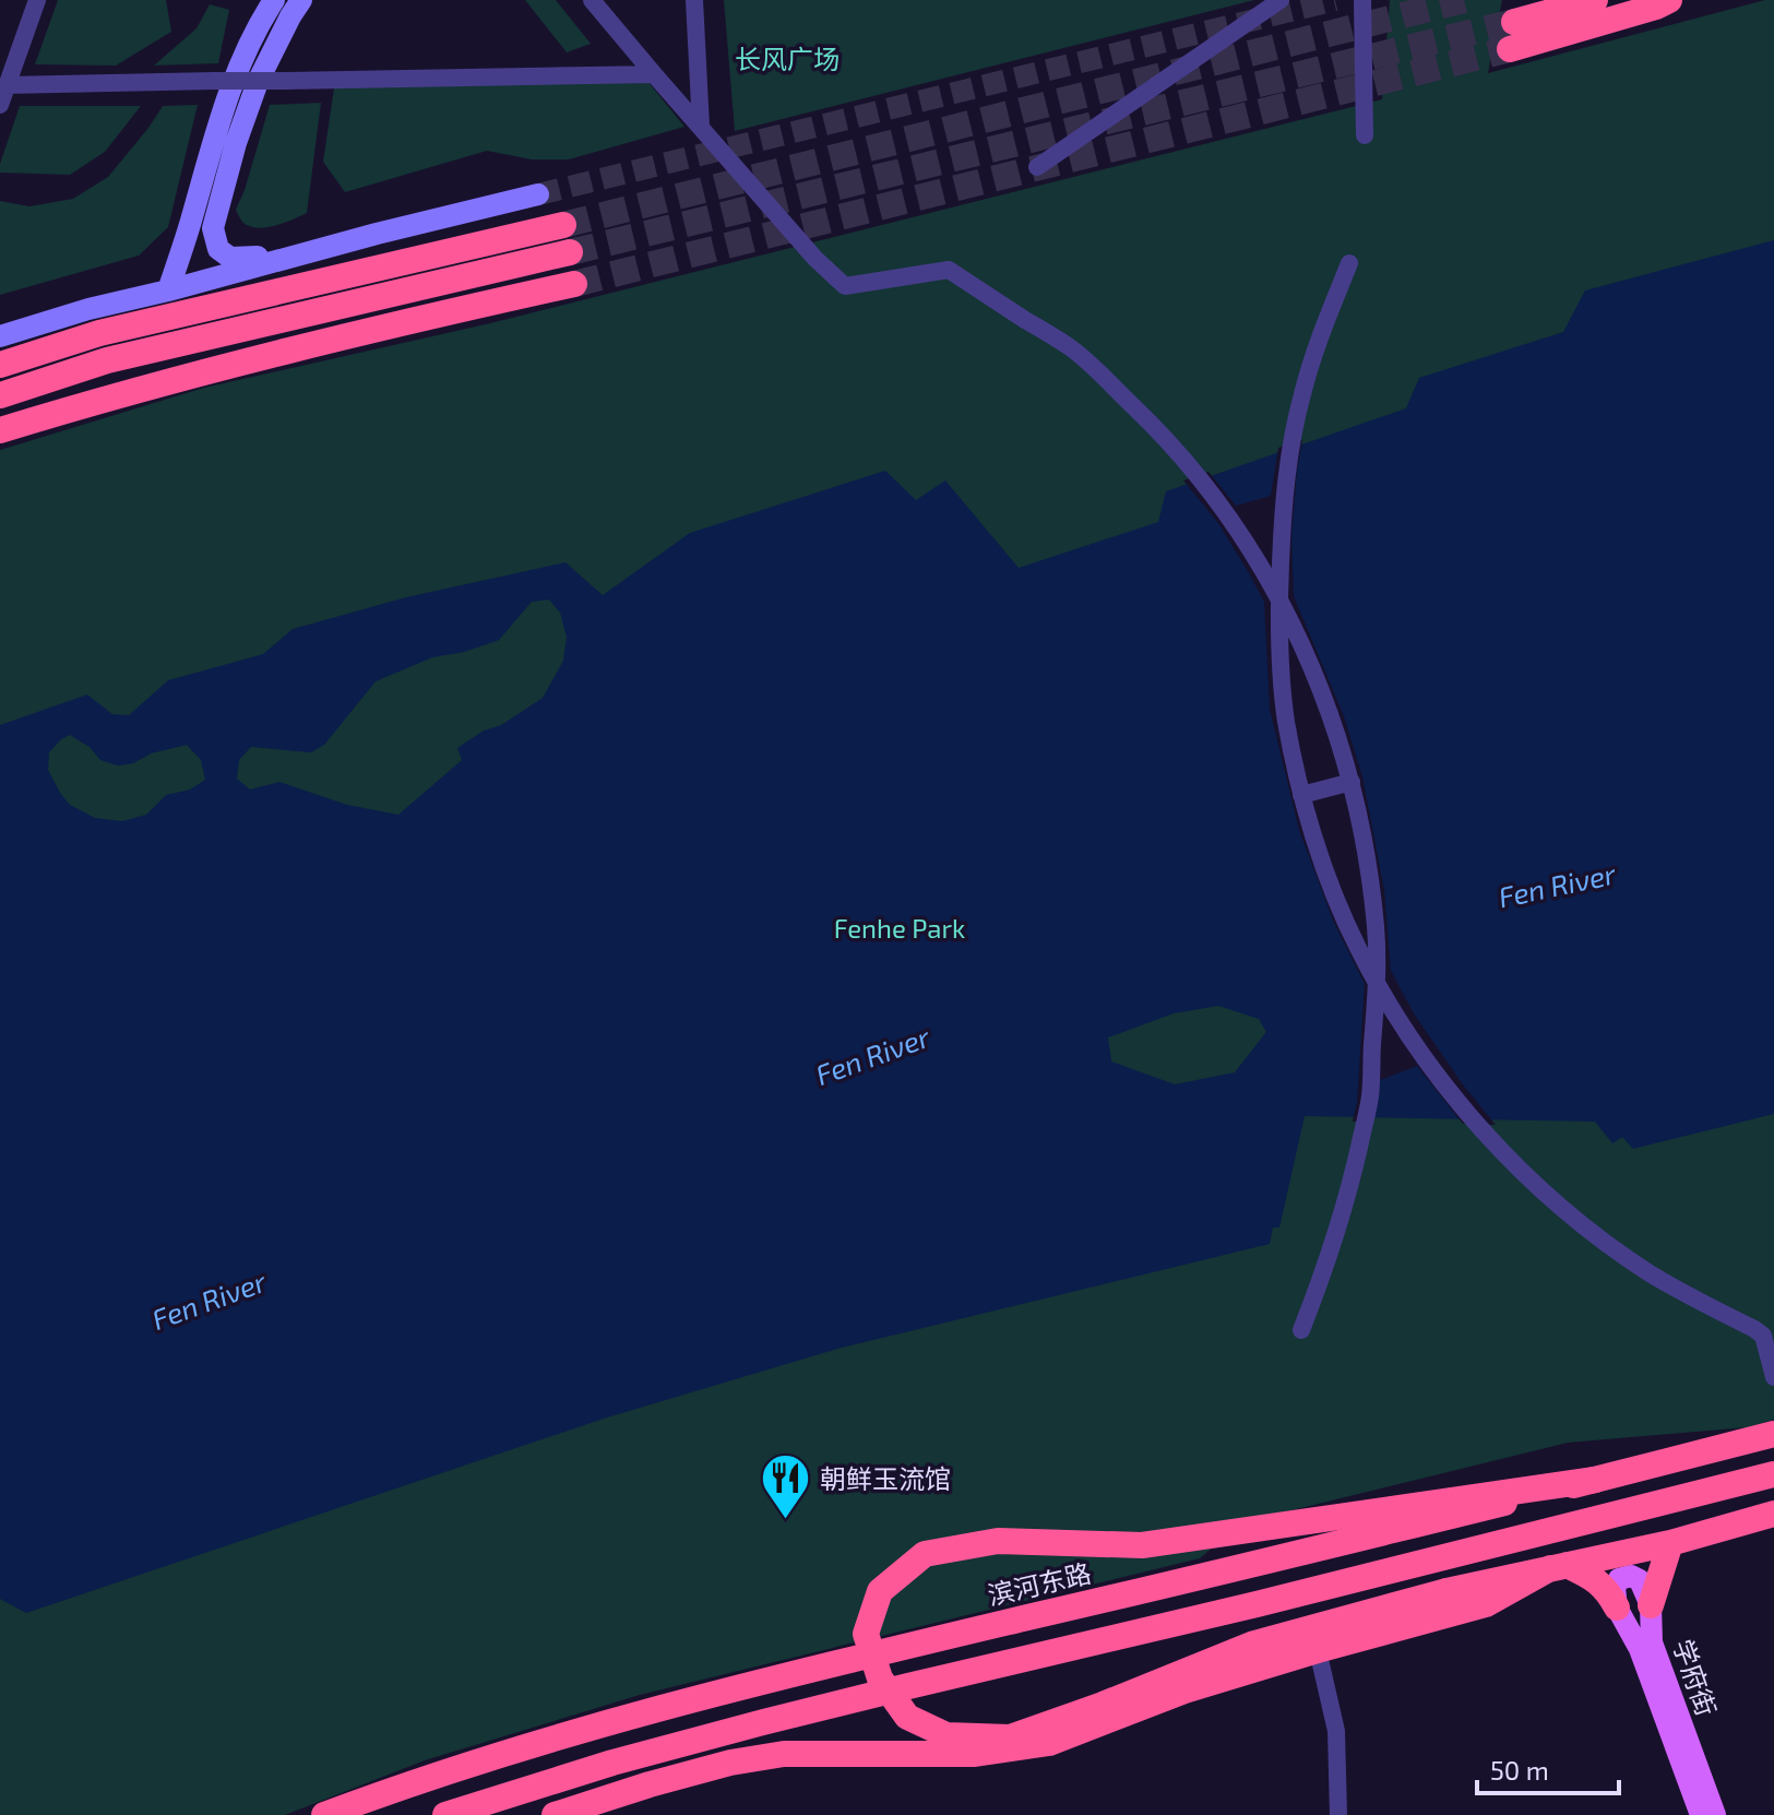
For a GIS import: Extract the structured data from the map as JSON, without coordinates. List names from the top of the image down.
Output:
{
  "streets": {
    "highway": ["滨河东路"],
    "main road": ["学府街"]
  },
  "water": ["Fen River"],
  "parks": ["长风广场", "Fenhe Park"],
  "places": {
    "restaurant": ["朝鲜玉流馆"]
  },
  "scale_bar": "50 m"
}
